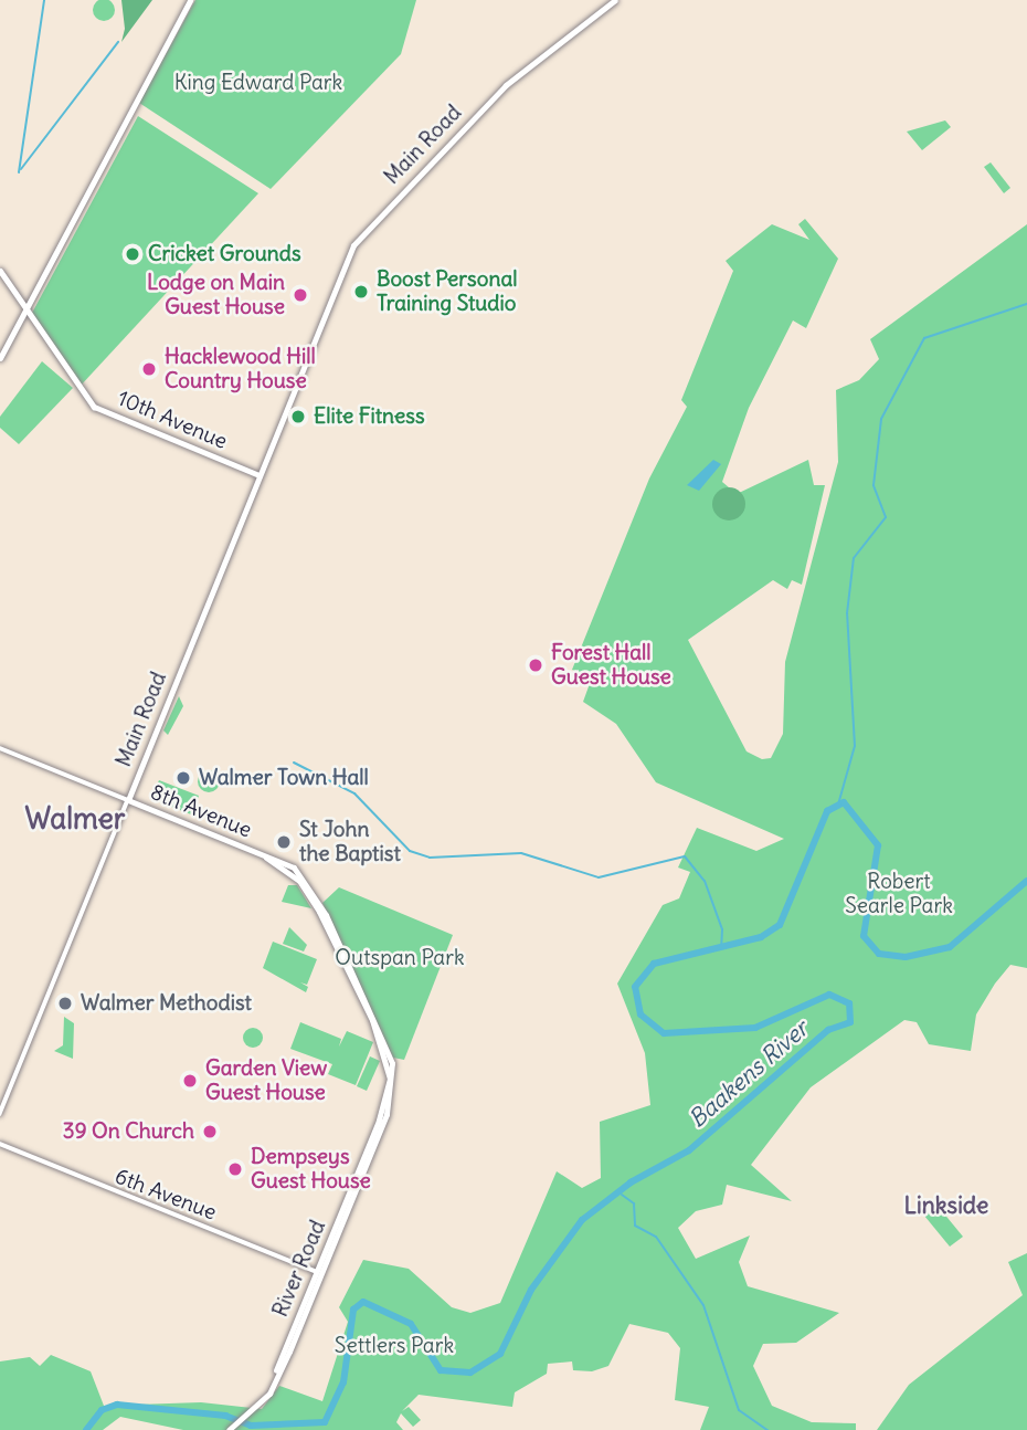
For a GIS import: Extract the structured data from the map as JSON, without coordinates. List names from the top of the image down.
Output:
{
  "streets": {
    "main road": [
      "Main Road",
      "10th Avenue",
      "8th Avenue",
      "River Road"
    ],
    "street": ["6th Avenue"]
  },
  "crossings": [
    ["Main Road", "10th Avenue"],
    ["Main Road", "8th Avenue"],
    ["8th Avenue", "River Road"],
    ["6th Avenue", "River Road"]
  ],
  "districts": ["Walmer", "Linkside"],
  "water": ["Baakens River"],
  "parks": [
    "King Edward Park",
    "Robert Searle Park",
    "Outspan Park",
    "Settlers Park"
  ],
  "places": [
    "Cricket Grounds",
    "Boost Personal Training Studio",
    "Lodge on Main Guest House",
    "Hacklewood Hill Country House",
    "Elite Fitness",
    "Forest Hall Guest House",
    "Walmer Town Hall",
    "St John the Baptist",
    "Walmer Methodist",
    "Garden View Guest House",
    "39 On Church",
    "Dempseys Guest House"
  ]
}
